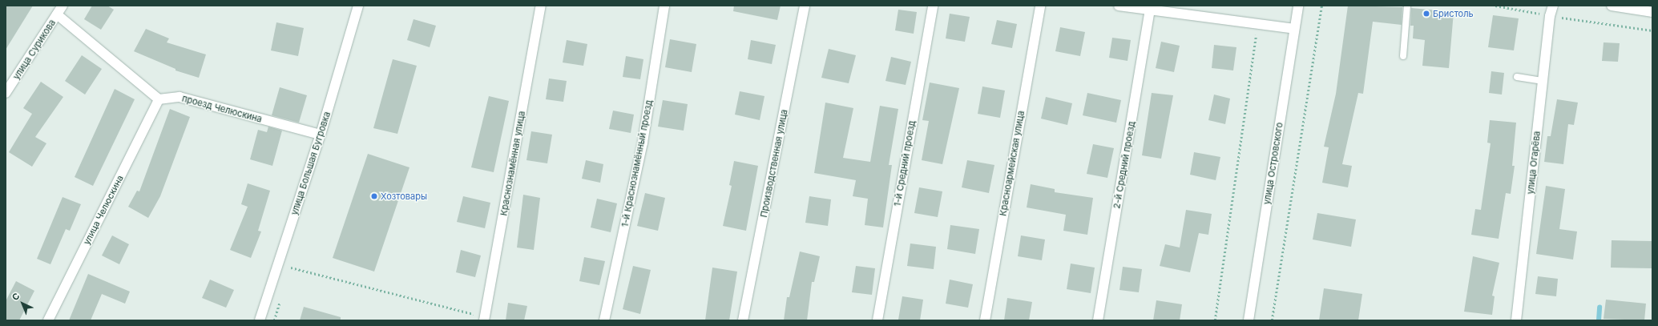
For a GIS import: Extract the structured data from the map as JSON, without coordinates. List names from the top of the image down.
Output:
{
  "streets": {
    "street": [
      "улица Сурикова",
      "проезд Челюскина",
      "улица Огарёва",
      "улица Большая Бугровка",
      "Краснознамённая улица",
      "1-й Краснознамённый проезд",
      "Производственная улица",
      "1-й Средний проезд",
      "Красноармейская улица",
      "улица Островского",
      "2-й Средний проезд",
      "улица Челюскина"
    ]
  },
  "crossings": [
    ["проезд Челюскина", "улица Большая Бугровка"],
    ["проезд Челюскина", "улица Челюскина"]
  ],
  "places": ["Бристоль", "Хозтовары"],
  "north": "top left"
}
